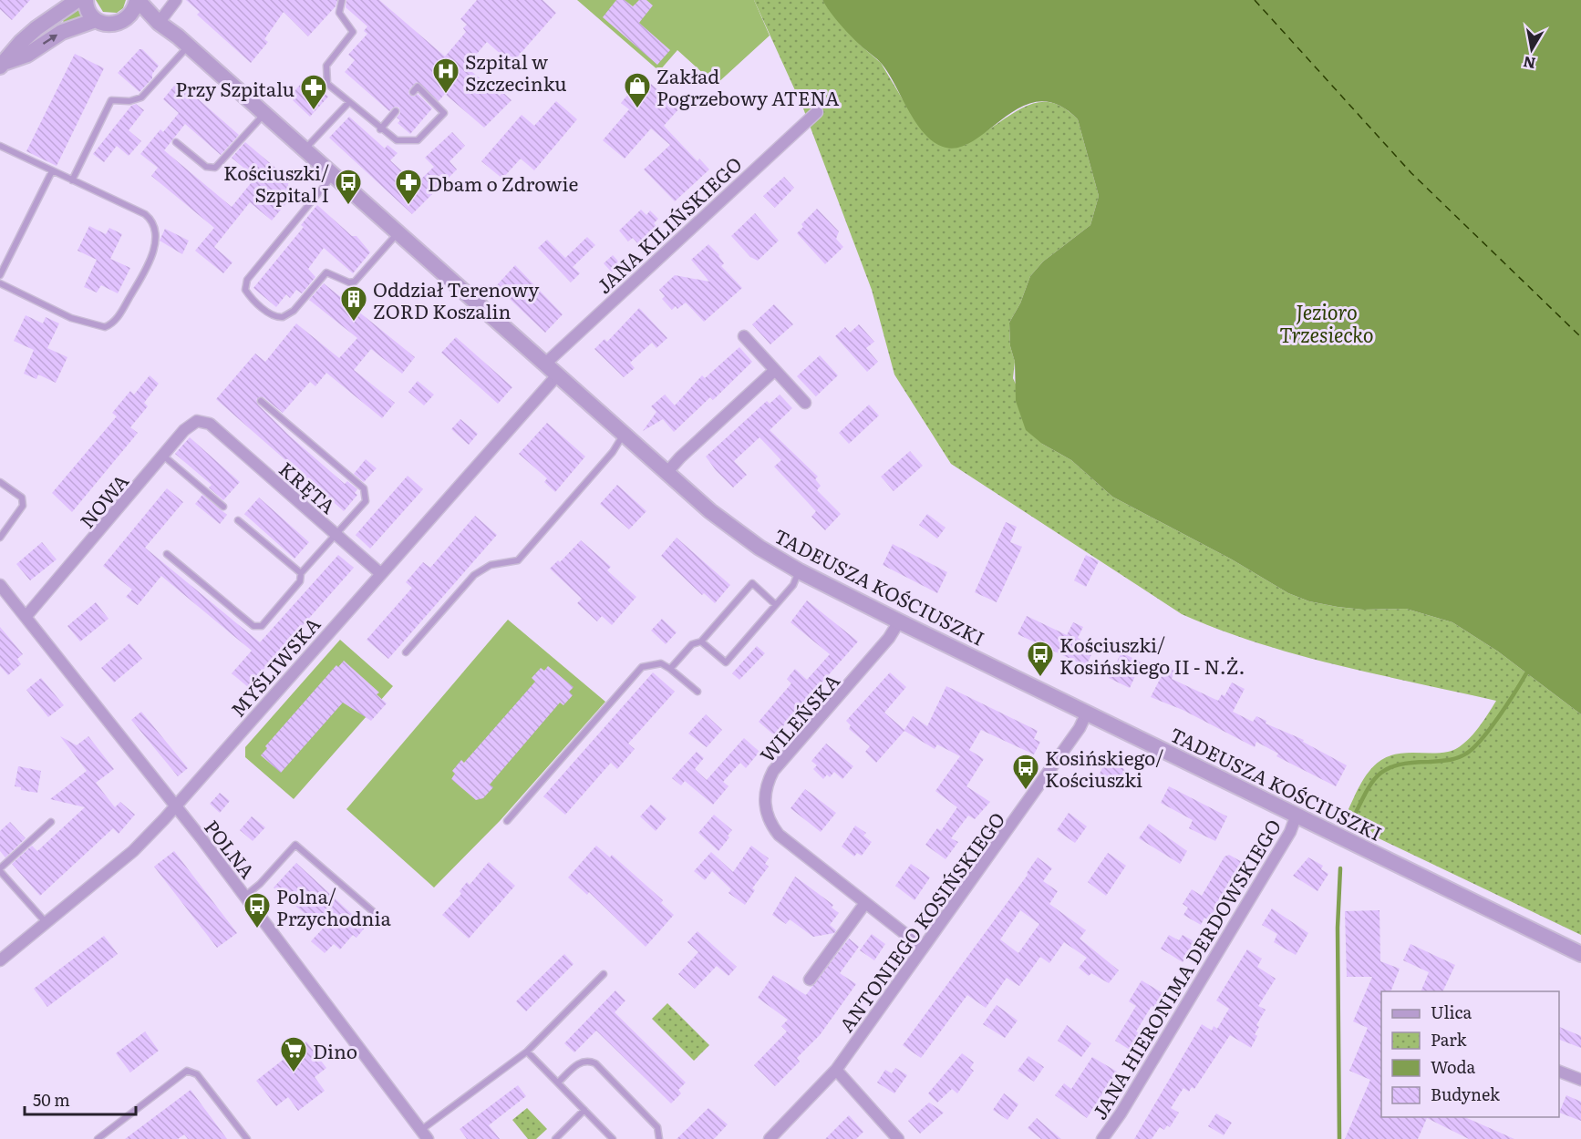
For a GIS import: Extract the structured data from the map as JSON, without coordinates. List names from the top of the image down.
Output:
{
  "streets": {
    "street": [
      "JANA KILIŃSKIEGO",
      "KRĘTA",
      "NOWA",
      "TADEUSZA KOŚCIUSZKI",
      "MYŚLIWSKA",
      "WILEŃSKA",
      "POLNA",
      "ANTONIEGO KOSIŃSKIEGO",
      "JANA HIERONIMA DERDOWSKIEGO"
    ]
  },
  "crossings": [
    ["JANA KILIŃSKIEGO", "TADEUSZA KOŚCIUSZKI"],
    ["KRĘTA", "NOWA"],
    ["KRĘTA", "MYŚLIWSKA"],
    ["NOWA", "POLNA"],
    ["TADEUSZA KOŚCIUSZKI", "MYŚLIWSKA"],
    ["TADEUSZA KOŚCIUSZKI", "WILEŃSKA"],
    ["TADEUSZA KOŚCIUSZKI", "ANTONIEGO KOSIŃSKIEGO"],
    ["TADEUSZA KOŚCIUSZKI", "JANA HIERONIMA DERDOWSKIEGO"],
    ["MYŚLIWSKA", "POLNA"],
    ["WILEŃSKA", "ANTONIEGO KOSIŃSKIEGO"]
  ],
  "water": ["Jezioro Trzesiecko"],
  "places": {
    "hospital": ["Szpital w Szczecinku"],
    "shop": ["Zakład Pogrzebowy ATENA"],
    "pharmacy": ["Przy Szpitalu", "Dbam o Zdrowie"],
    "bus stop": [
      "Kościuszki/ Szpital I",
      "Kościuszki/ Kosińskiego II - N.Ż.",
      "Kosińskiego/ Kościuszki",
      "Polna/ Przychodnia"
    ],
    "building": ["Oddział Terenowy ZORD Koszalin"],
    "supermarket": ["Dino"]
  },
  "legend": [
    "Ulica",
    "Park",
    "Woda",
    "Budynek"
  ],
  "scale_bar": "50 m",
  "north": "bottom"
}
